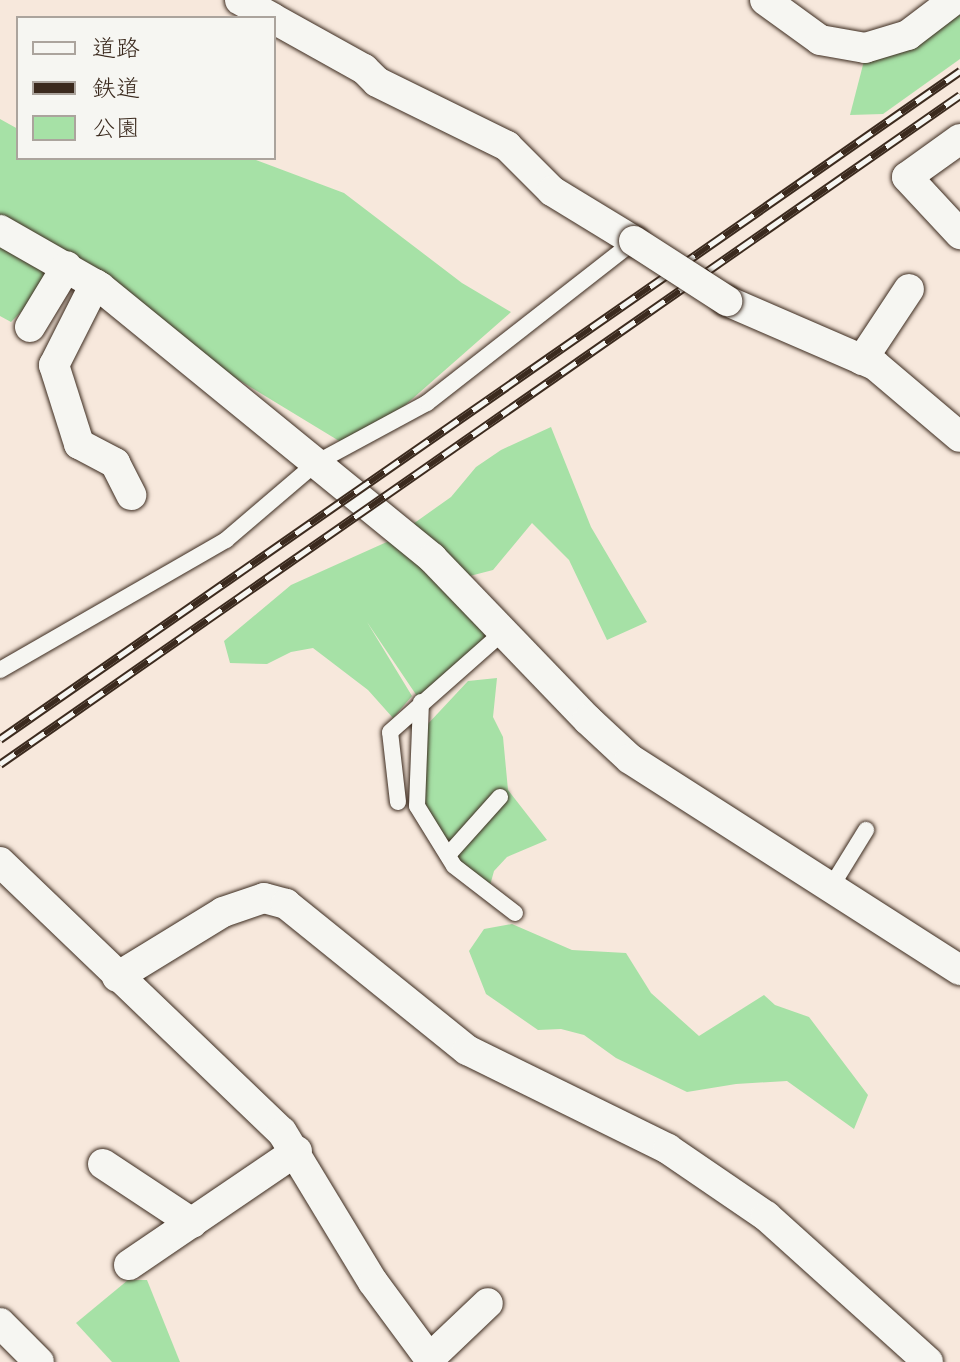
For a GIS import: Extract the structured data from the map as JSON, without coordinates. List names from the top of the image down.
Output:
{
  "legend": ["道路", "鉄道", "公園"]
}
